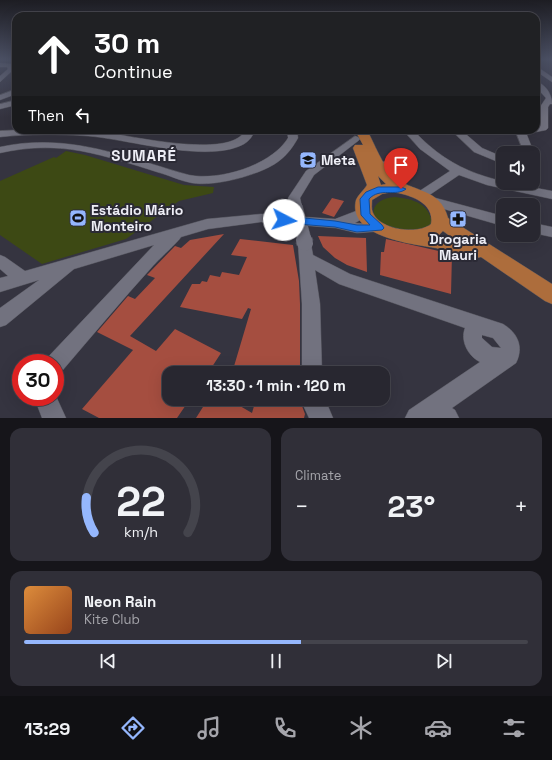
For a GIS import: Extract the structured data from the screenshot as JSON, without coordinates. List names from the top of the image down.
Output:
{
  "districts": ["SUMARÉ"],
  "places": {
    "school or university": ["Meta"],
    "sports": ["Estádio Mário Monteiro"],
    "pharmacy": ["Drogaria Mauri"]
  },
  "page": {
    "turn": ["30 m", "Continue"],
    "then": "Then",
    "limit": "30",
    "trip": "13:30 · 1 min · 120 m",
    "tile": "Climate",
    "heat": ["−", "23°", "+"],
    "song": ["Neon Rain", "Kite Club"],
    "tabs": "13:29",
    "gauge": ["22", "km/h"]
  }
}
